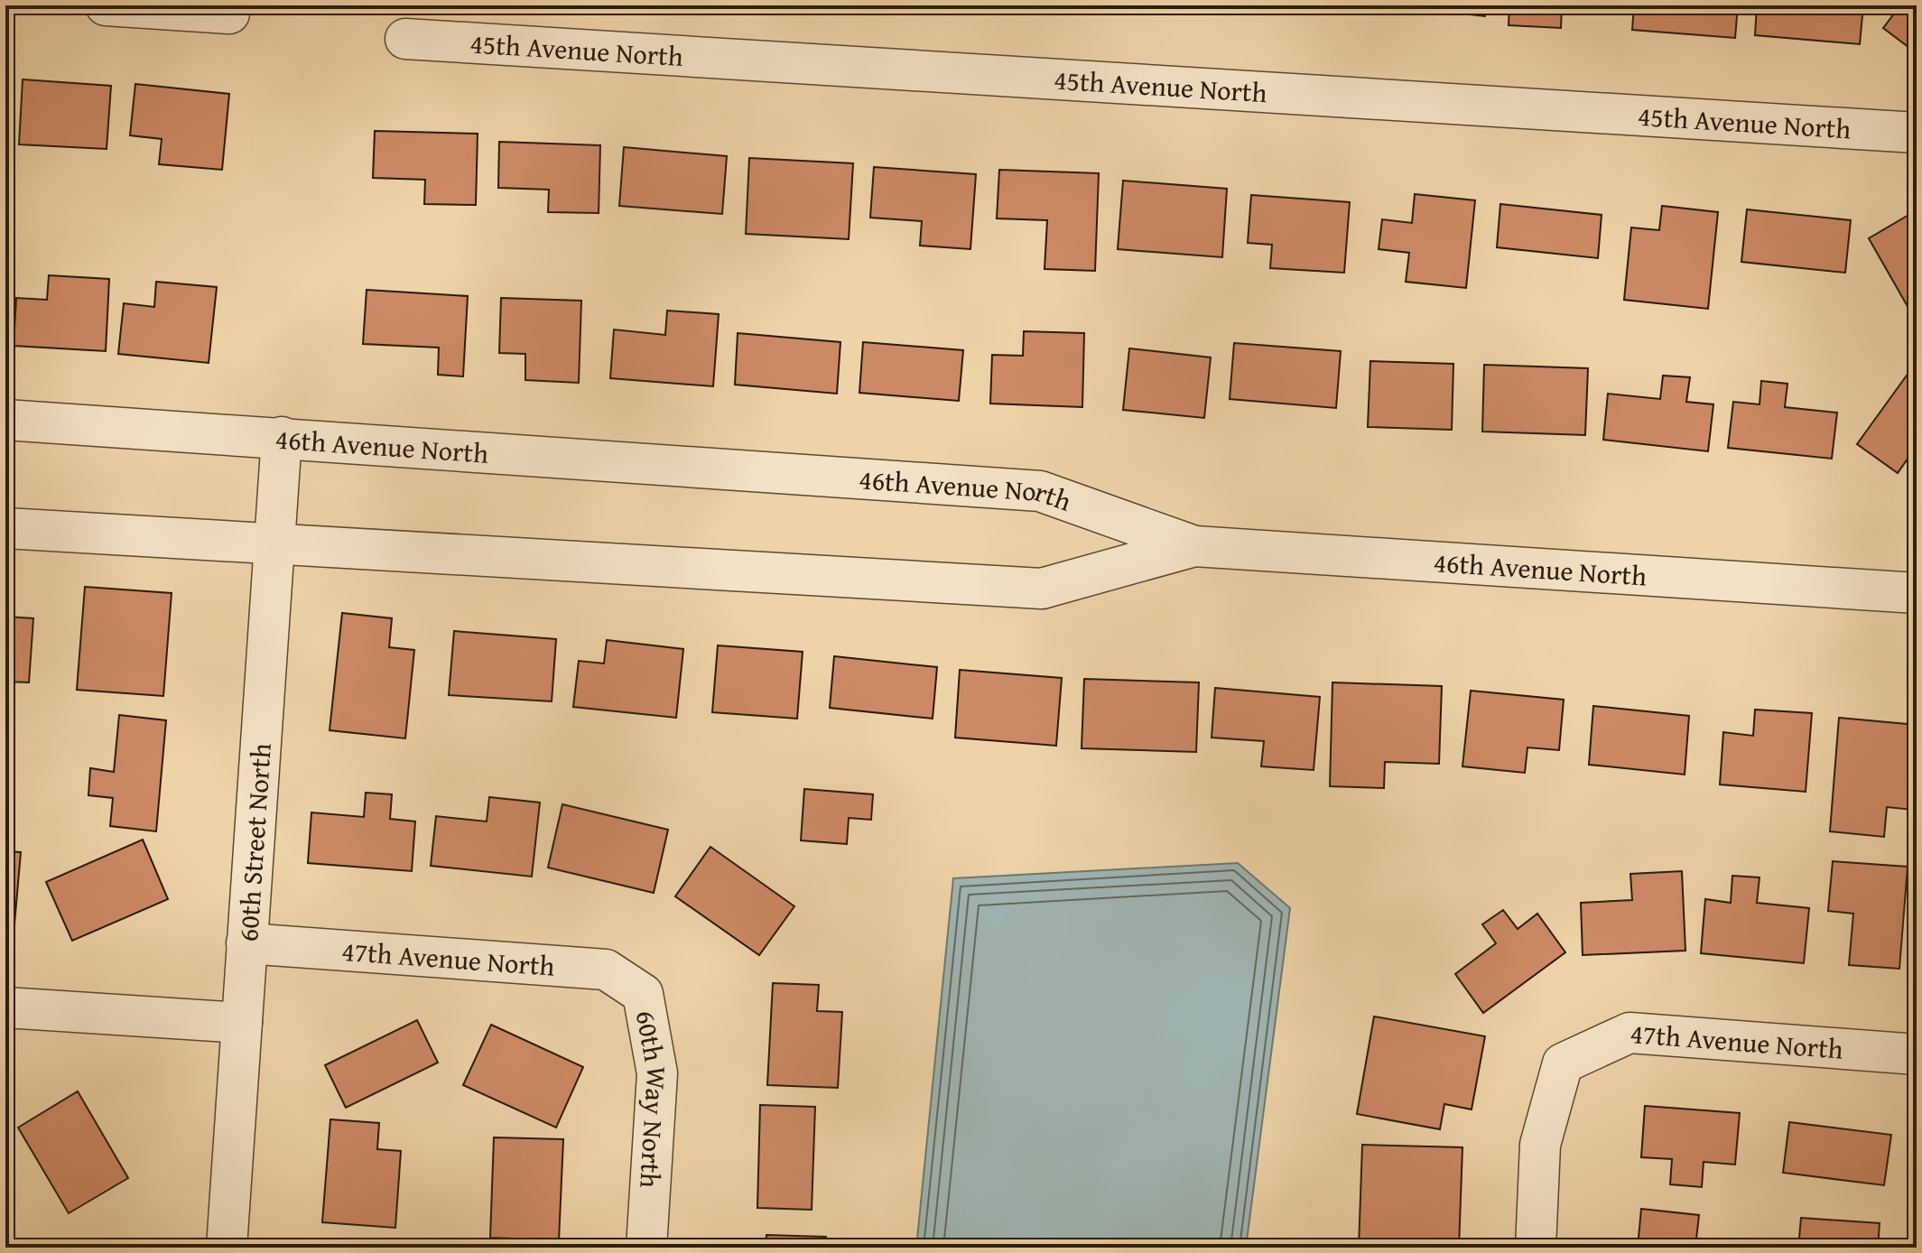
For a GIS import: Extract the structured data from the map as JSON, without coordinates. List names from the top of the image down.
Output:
{
  "streets": {
    "street": [
      "45th Avenue North",
      "46th Avenue North",
      "60th Street North",
      "47th Avenue North",
      "60th Way North"
    ]
  },
  "crossings": [
    ["46th Avenue North", "60th Street North"],
    ["60th Street North", "47th Avenue North"],
    ["47th Avenue North", "60th Way North"]
  ]
}
